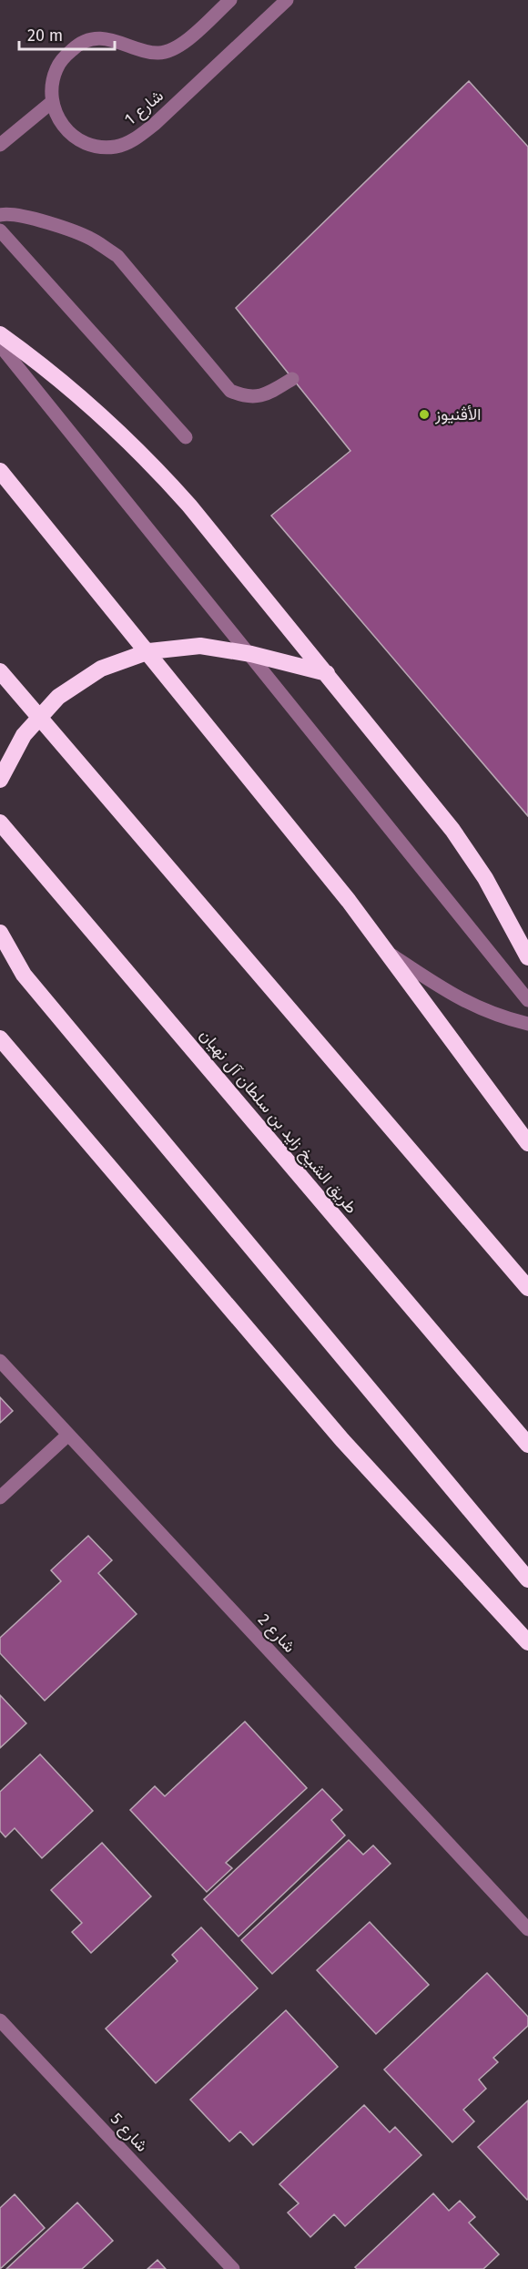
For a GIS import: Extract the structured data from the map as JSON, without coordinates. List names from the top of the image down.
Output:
{
  "streets": {
    "highway": ["طريق الشيخ زايد بن سلطان آل نهيان"],
    "street": ["شارع 1", "شارع 2", "شارع 5"]
  },
  "places": ["الأڤنيوز"],
  "scale_bar": "20 m"
}
